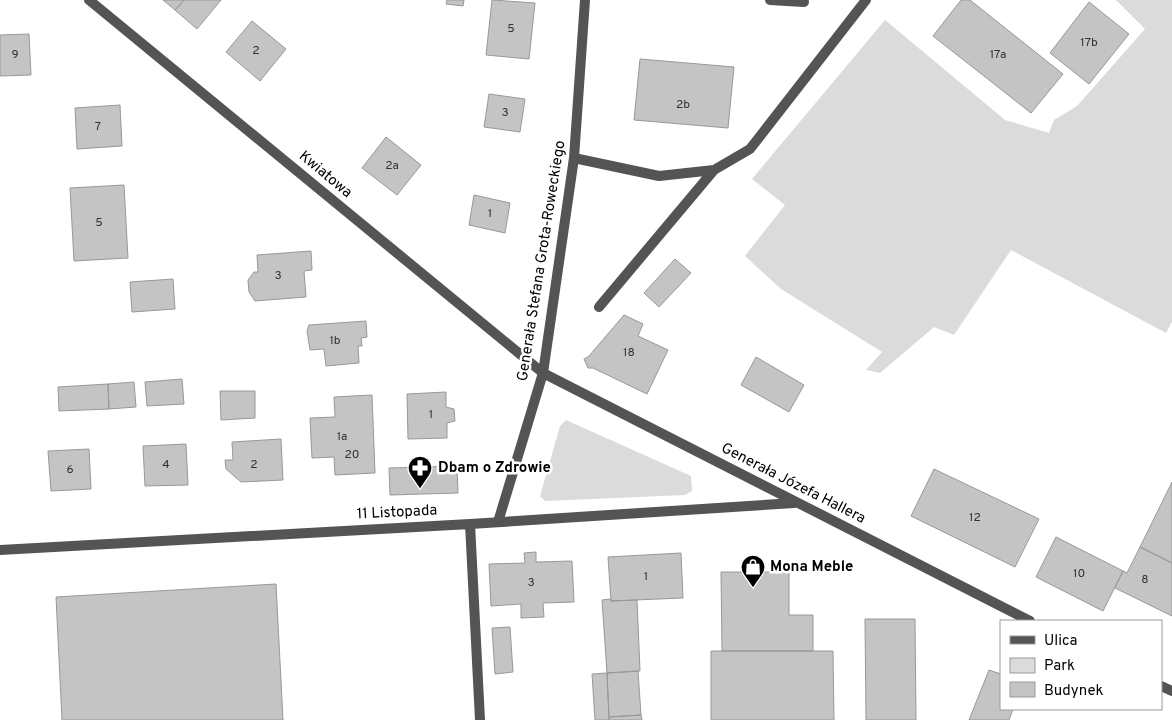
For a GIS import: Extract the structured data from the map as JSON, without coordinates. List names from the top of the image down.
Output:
{
  "streets": {
    "street": [
      "Kwiatowa",
      "Generała Stefana Grota-Roweckiego",
      "Generała Józefa Hallera",
      "11 Listopada"
    ]
  },
  "crossings": [
    ["Kwiatowa", "Generała Stefana Grota-Roweckiego"],
    ["Kwiatowa", "Generała Józefa Hallera"],
    ["Generała Stefana Grota-Roweckiego", "Generała Józefa Hallera"],
    ["Generała Stefana Grota-Roweckiego", "11 Listopada"],
    ["Generała Józefa Hallera", "11 Listopada"]
  ],
  "places": {
    "pharmacy": ["Dbam o Zdrowie"],
    "shop": ["Mona Meble"]
  },
  "house_numbers": [
    "5",
    "17b",
    "2",
    "9",
    "17a",
    "2b",
    "3",
    "7",
    "2a",
    "1",
    "5",
    "3",
    "1b",
    "18",
    "1",
    "1a",
    "20",
    "4",
    "2",
    "6",
    "12",
    "10",
    "1",
    "8",
    "3"
  ],
  "legend": ["Ulica", "Park", "Budynek"]
}
